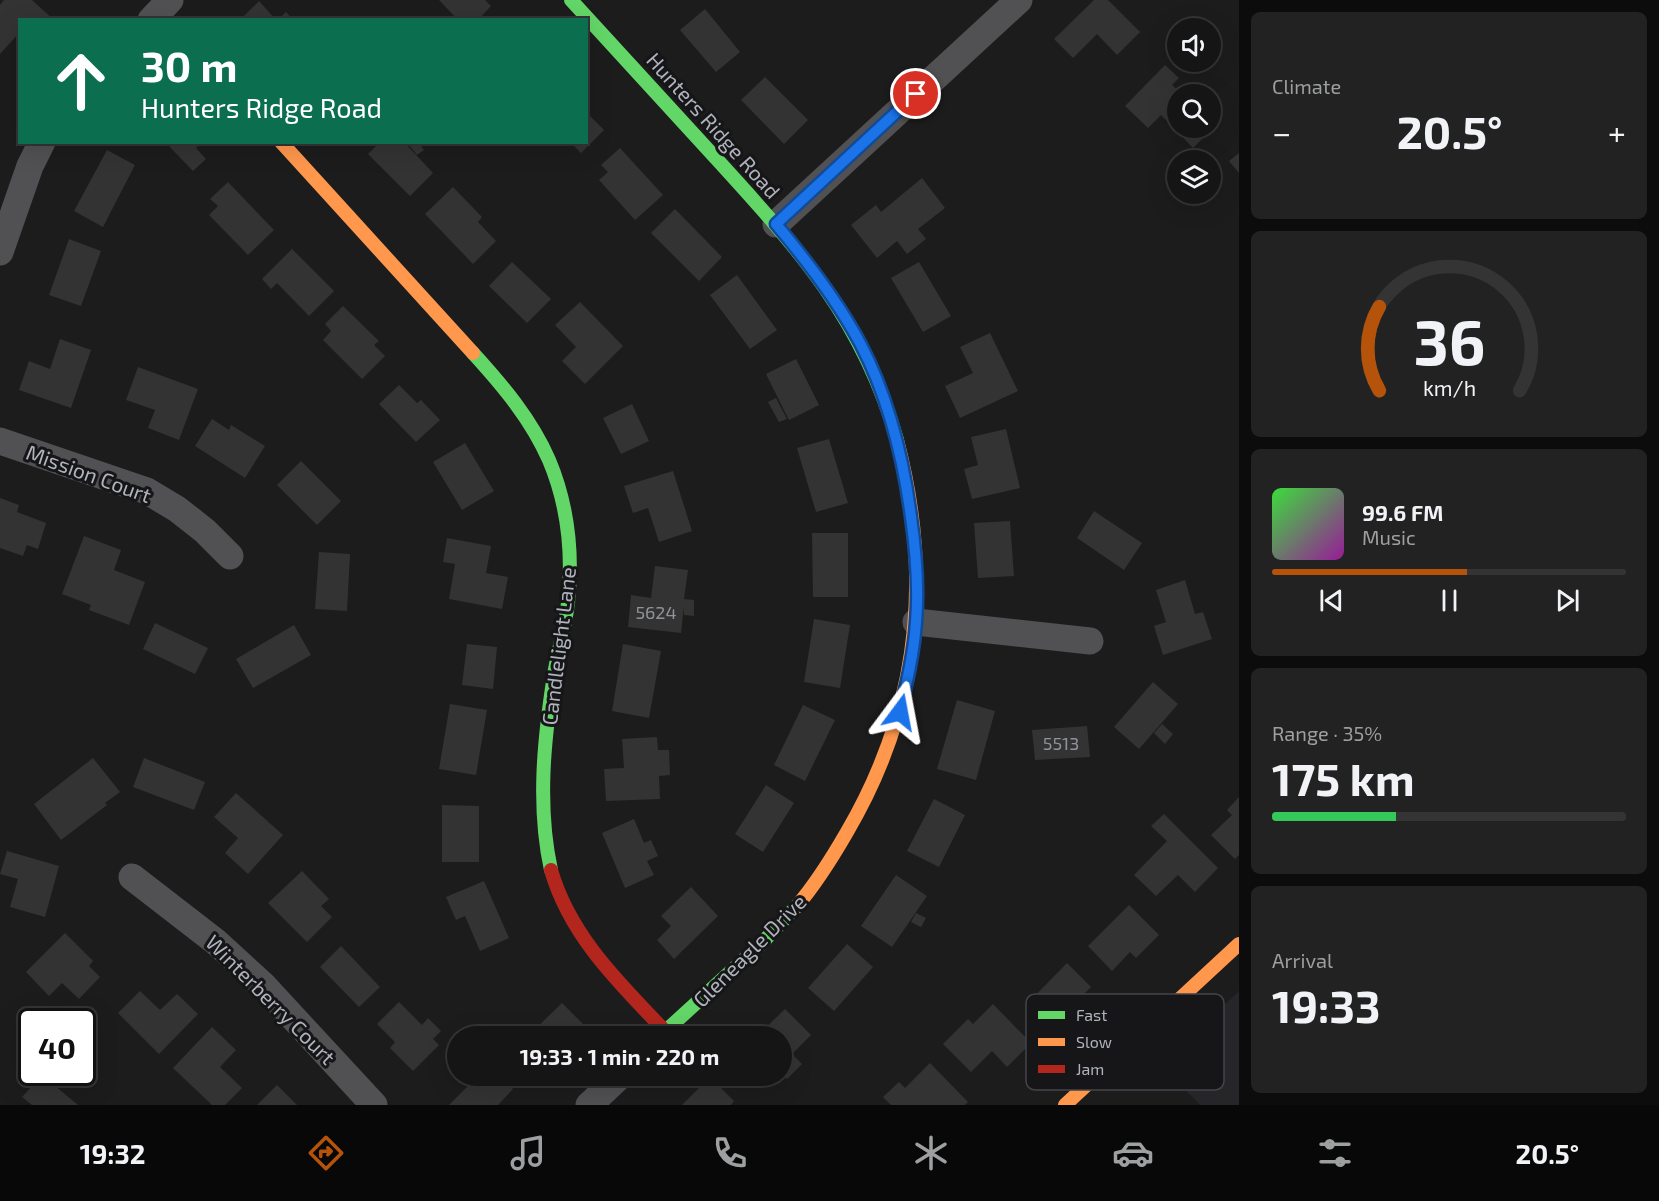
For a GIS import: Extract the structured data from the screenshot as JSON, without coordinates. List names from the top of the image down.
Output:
{
  "streets": {
    "street": [
      "Hunters Ridge Road",
      "Mission Court",
      "Candlelight Lane",
      "Gleneagle Drive",
      "Winterberry Court"
    ]
  },
  "crossings": [
    ["Hunters Ridge Road", "Gleneagle Drive"]
  ],
  "house_numbers": ["5624", "5513"],
  "legend": ["Fast", "Slow", "Jam"],
  "page": {
    "tile": [
      "Climate",
      ["Range · 35%", "175 km"],
      ["Arrival", "19:33"]
    ],
    "turn": ["30 m", "Hunters Ridge Road"],
    "heat": ["−", "20.5°", "+"],
    "song": ["99.6 FM", "Music"],
    "limit": "40",
    "trip": "19:33 · 1 min · 220 m",
    "tabs": ["19:32", "20.5°"],
    "gauge": ["36", "km/h"]
  }
}
